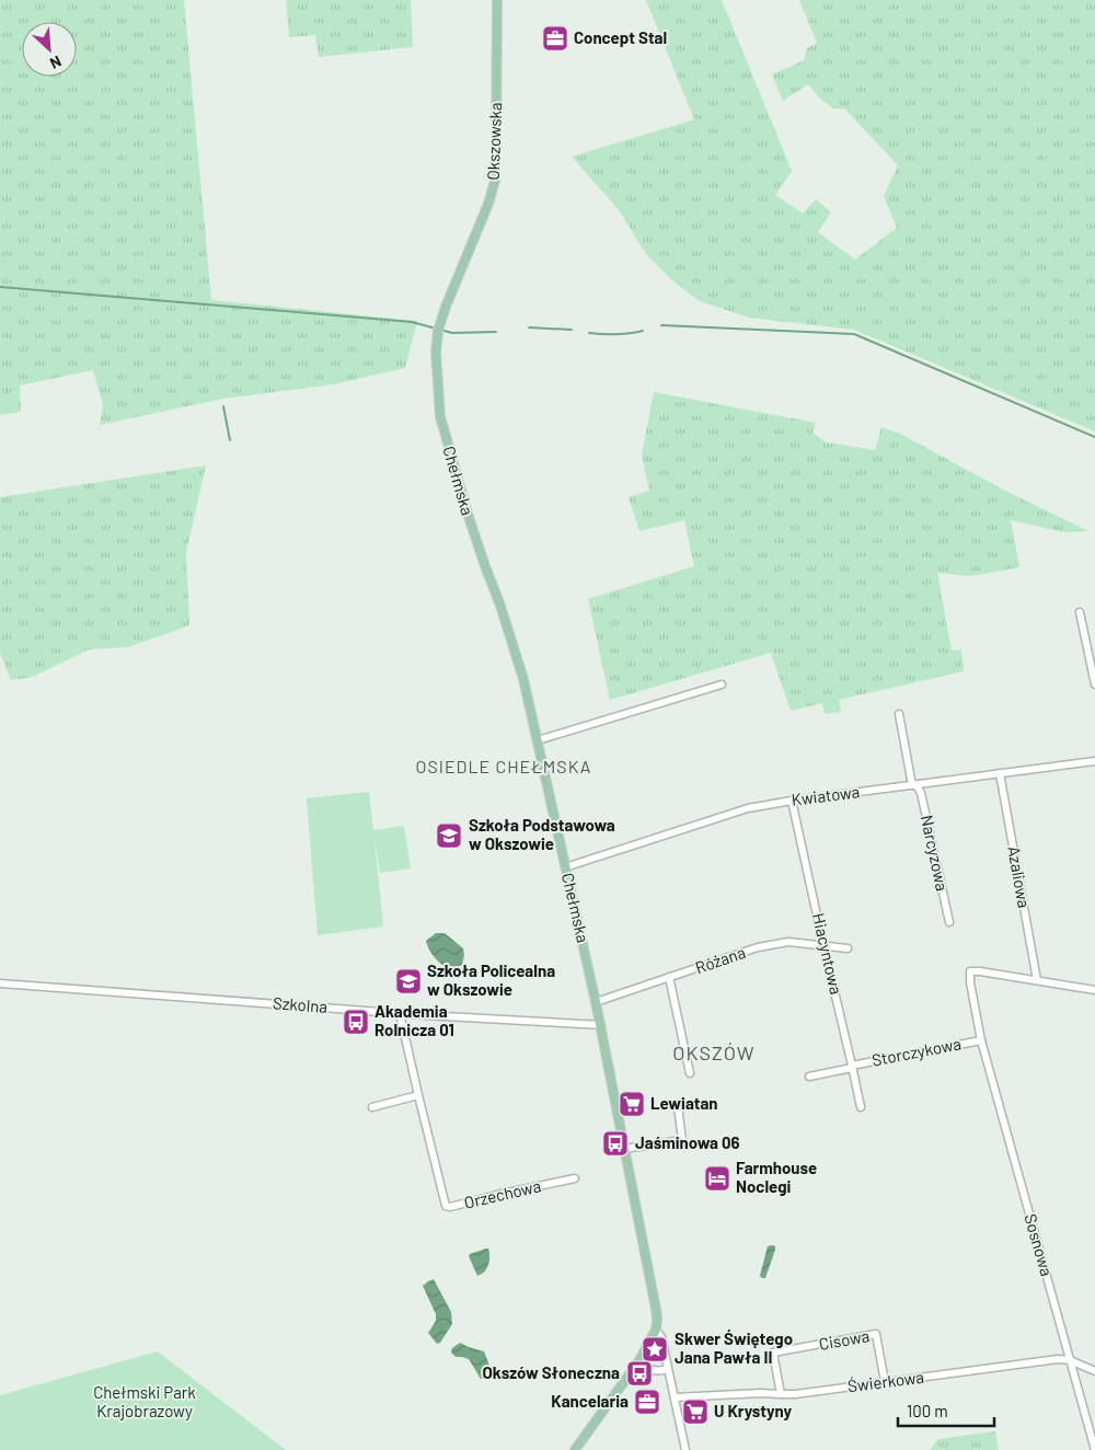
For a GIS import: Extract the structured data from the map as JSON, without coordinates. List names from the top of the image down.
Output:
{
  "streets": {
    "main road": ["Okszowska", "Chełmska"],
    "street": [
      "Kwiatowa",
      "Narcyzowa",
      "Azaliowa",
      "Hiacyntowa",
      "Różana",
      "Szkolna",
      "Storczykowa",
      "Orzechowa",
      "Sosnowa",
      "Cisowa",
      "Świerkowa"
    ]
  },
  "crossings": [
    ["Okszowska", "Chełmska"],
    ["Chełmska", "Kwiatowa"],
    ["Chełmska", "Różana"],
    ["Chełmska", "Szkolna"],
    ["Chełmska", "Świerkowa"],
    ["Kwiatowa", "Narcyzowa"],
    ["Kwiatowa", "Azaliowa"],
    ["Kwiatowa", "Hiacyntowa"],
    ["Azaliowa", "Storczykowa"],
    ["Hiacyntowa", "Różana"],
    ["Hiacyntowa", "Storczykowa"],
    ["Szkolna", "Orzechowa"],
    ["Storczykowa", "Sosnowa"],
    ["Sosnowa", "Świerkowa"],
    ["Cisowa", "Świerkowa"]
  ],
  "districts": ["OSIEDLE CHEŁMSKA", "OKSZÓW"],
  "parks": ["Chełmski Park Krajobrazowy"],
  "places": {
    "office": ["Concept Stal", "Kancelaria"],
    "school or university": ["Szkoła Podstawowa w Okszowie", "Szkoła Policealna w Okszowie"],
    "bus stop": ["Akademia Rolnicza 01", "Jaśminowa 06", "Okszów Słoneczna"],
    "supermarket": ["Lewiatan", "U Krystyny"],
    "hotel": ["Farmhouse Noclegi"],
    "place": ["Skwer Świętego Jana Pawła II"]
  },
  "scale_bar": "100 m",
  "north": "bottom right"
}
